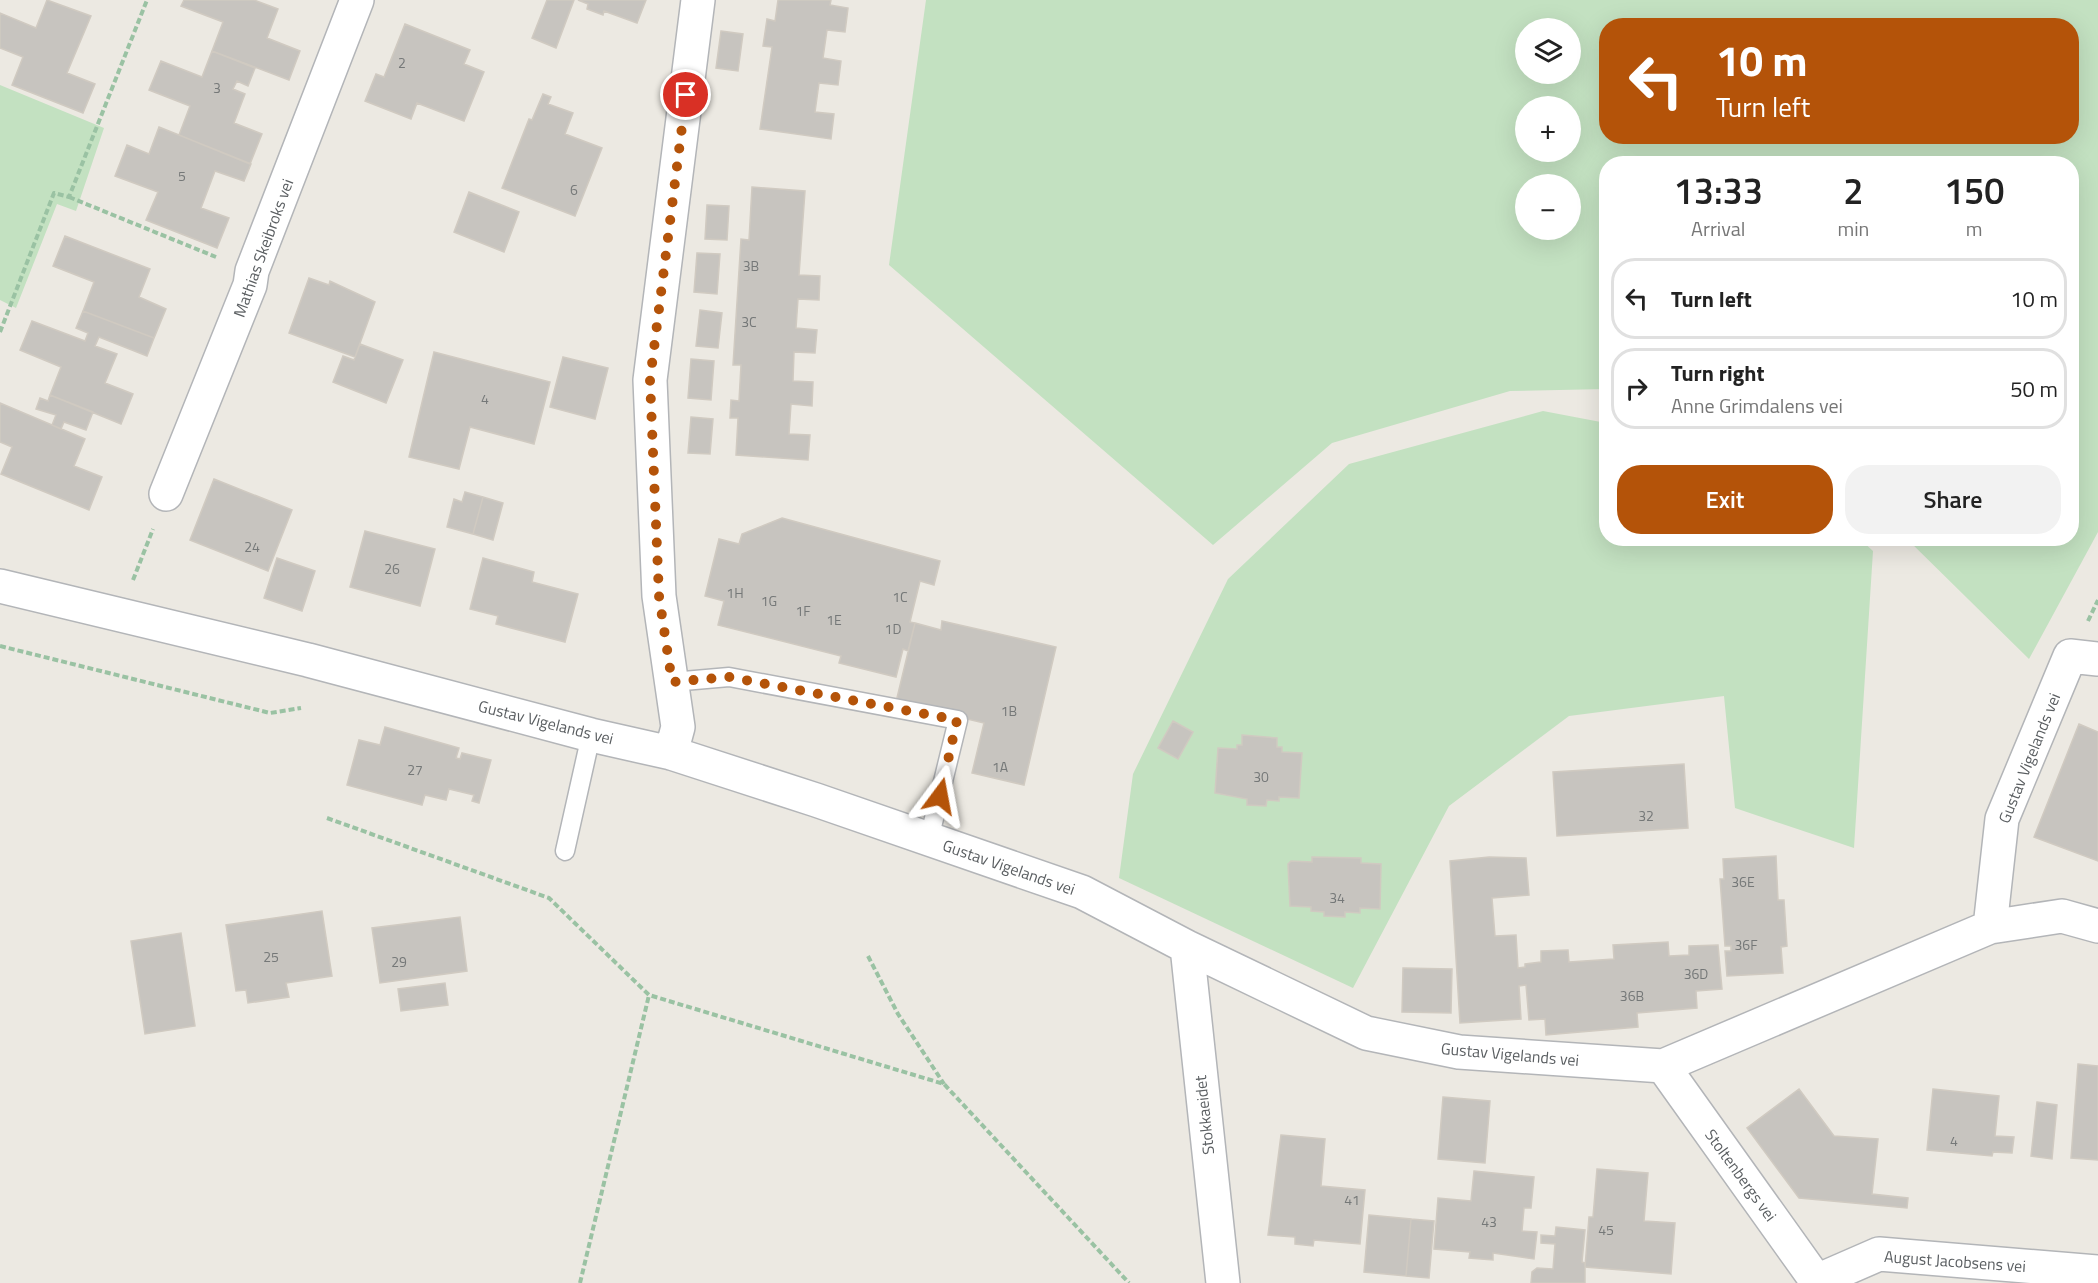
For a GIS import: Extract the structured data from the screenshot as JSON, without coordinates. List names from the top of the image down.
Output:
{
  "streets": {
    "street": [
      "Mathias Skeibroks vei",
      "Gustav Vigelands vei",
      "Stokkaeidet",
      "Stoltenbergs vei",
      "August Jacobsens vei"
    ]
  },
  "crossings": [
    ["Gustav Vigelands vei", "Stokkaeidet"],
    ["Gustav Vigelands vei", "Stoltenbergs vei"],
    ["Stoltenbergs vei", "August Jacobsens vei"]
  ],
  "house_numbers": [
    "2",
    "3",
    "5",
    "6",
    "3B",
    "3C",
    "4",
    "24",
    "26",
    "1H",
    "1C",
    "1G",
    "1F",
    "1E",
    "1D",
    "1B",
    "1A",
    "27",
    "30",
    "32",
    "36E",
    "34",
    "36F",
    "25",
    "29",
    "36D",
    "36B",
    "4",
    "41",
    "43",
    "45"
  ],
  "page": {
    "map_buttons": ["+", "−"],
    "turn": ["10 m", "Turn left"],
    "eta": [
      "13:33",
      "Arrival",
      "2",
      "min",
      "150",
      "m"
    ],
    "list": [
      {
        "name": "Turn left",
        "value": "10 m"
      },
      {
        "name": "Turn right",
        "note": "Anne Grimdalens vei",
        "value": "50 m"
      }
    ],
    "buttons": ["Exit", "Share"]
  }
}
